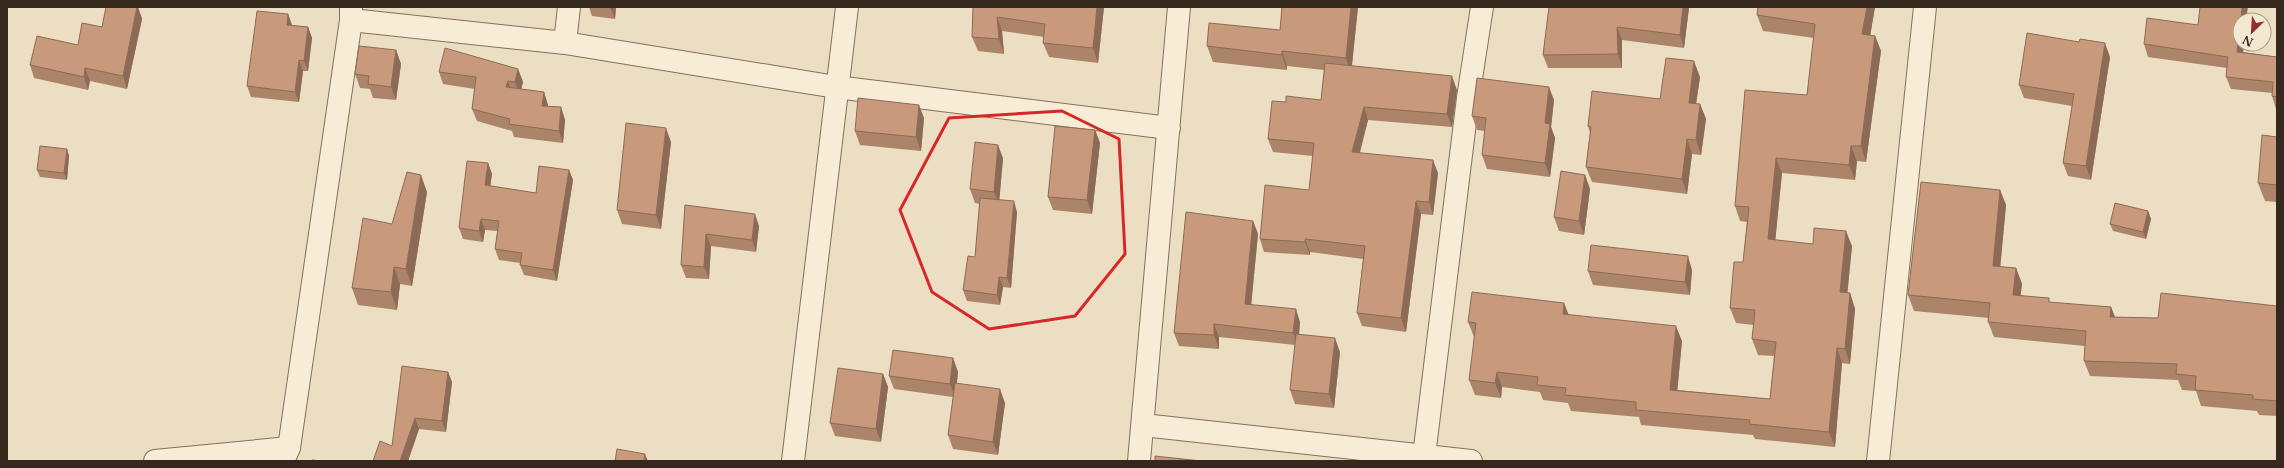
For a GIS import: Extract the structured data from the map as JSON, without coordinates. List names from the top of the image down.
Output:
{
  "north": "bottom left"
}
